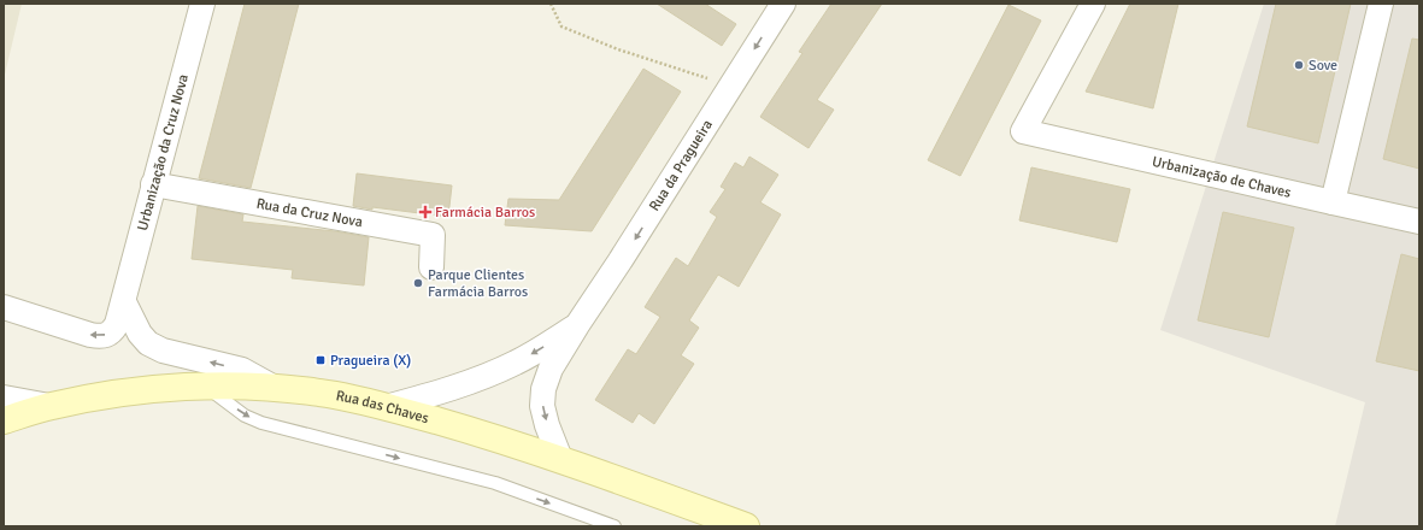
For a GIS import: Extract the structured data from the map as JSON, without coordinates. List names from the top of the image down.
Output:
{
  "streets": {
    "street": [
      "Urbanização da Cruz Nova",
      "Rua da Pragueira",
      "Urbanização de Chaves",
      "Rua da Cruz Nova",
      "Rua das Chaves"
    ]
  },
  "crossings": [
    ["Urbanização da Cruz Nova", "Rua da Cruz Nova"],
    ["Rua da Pragueira", "Rua das Chaves"]
  ],
  "one_way": ["Rua da Pragueira"],
  "places": {
    "other": ["Sove", "Parque Clientes Farmácia Barros"],
    "health": ["Farmácia Barros"],
    "transit": ["Pragueira (X)"]
  }
}
